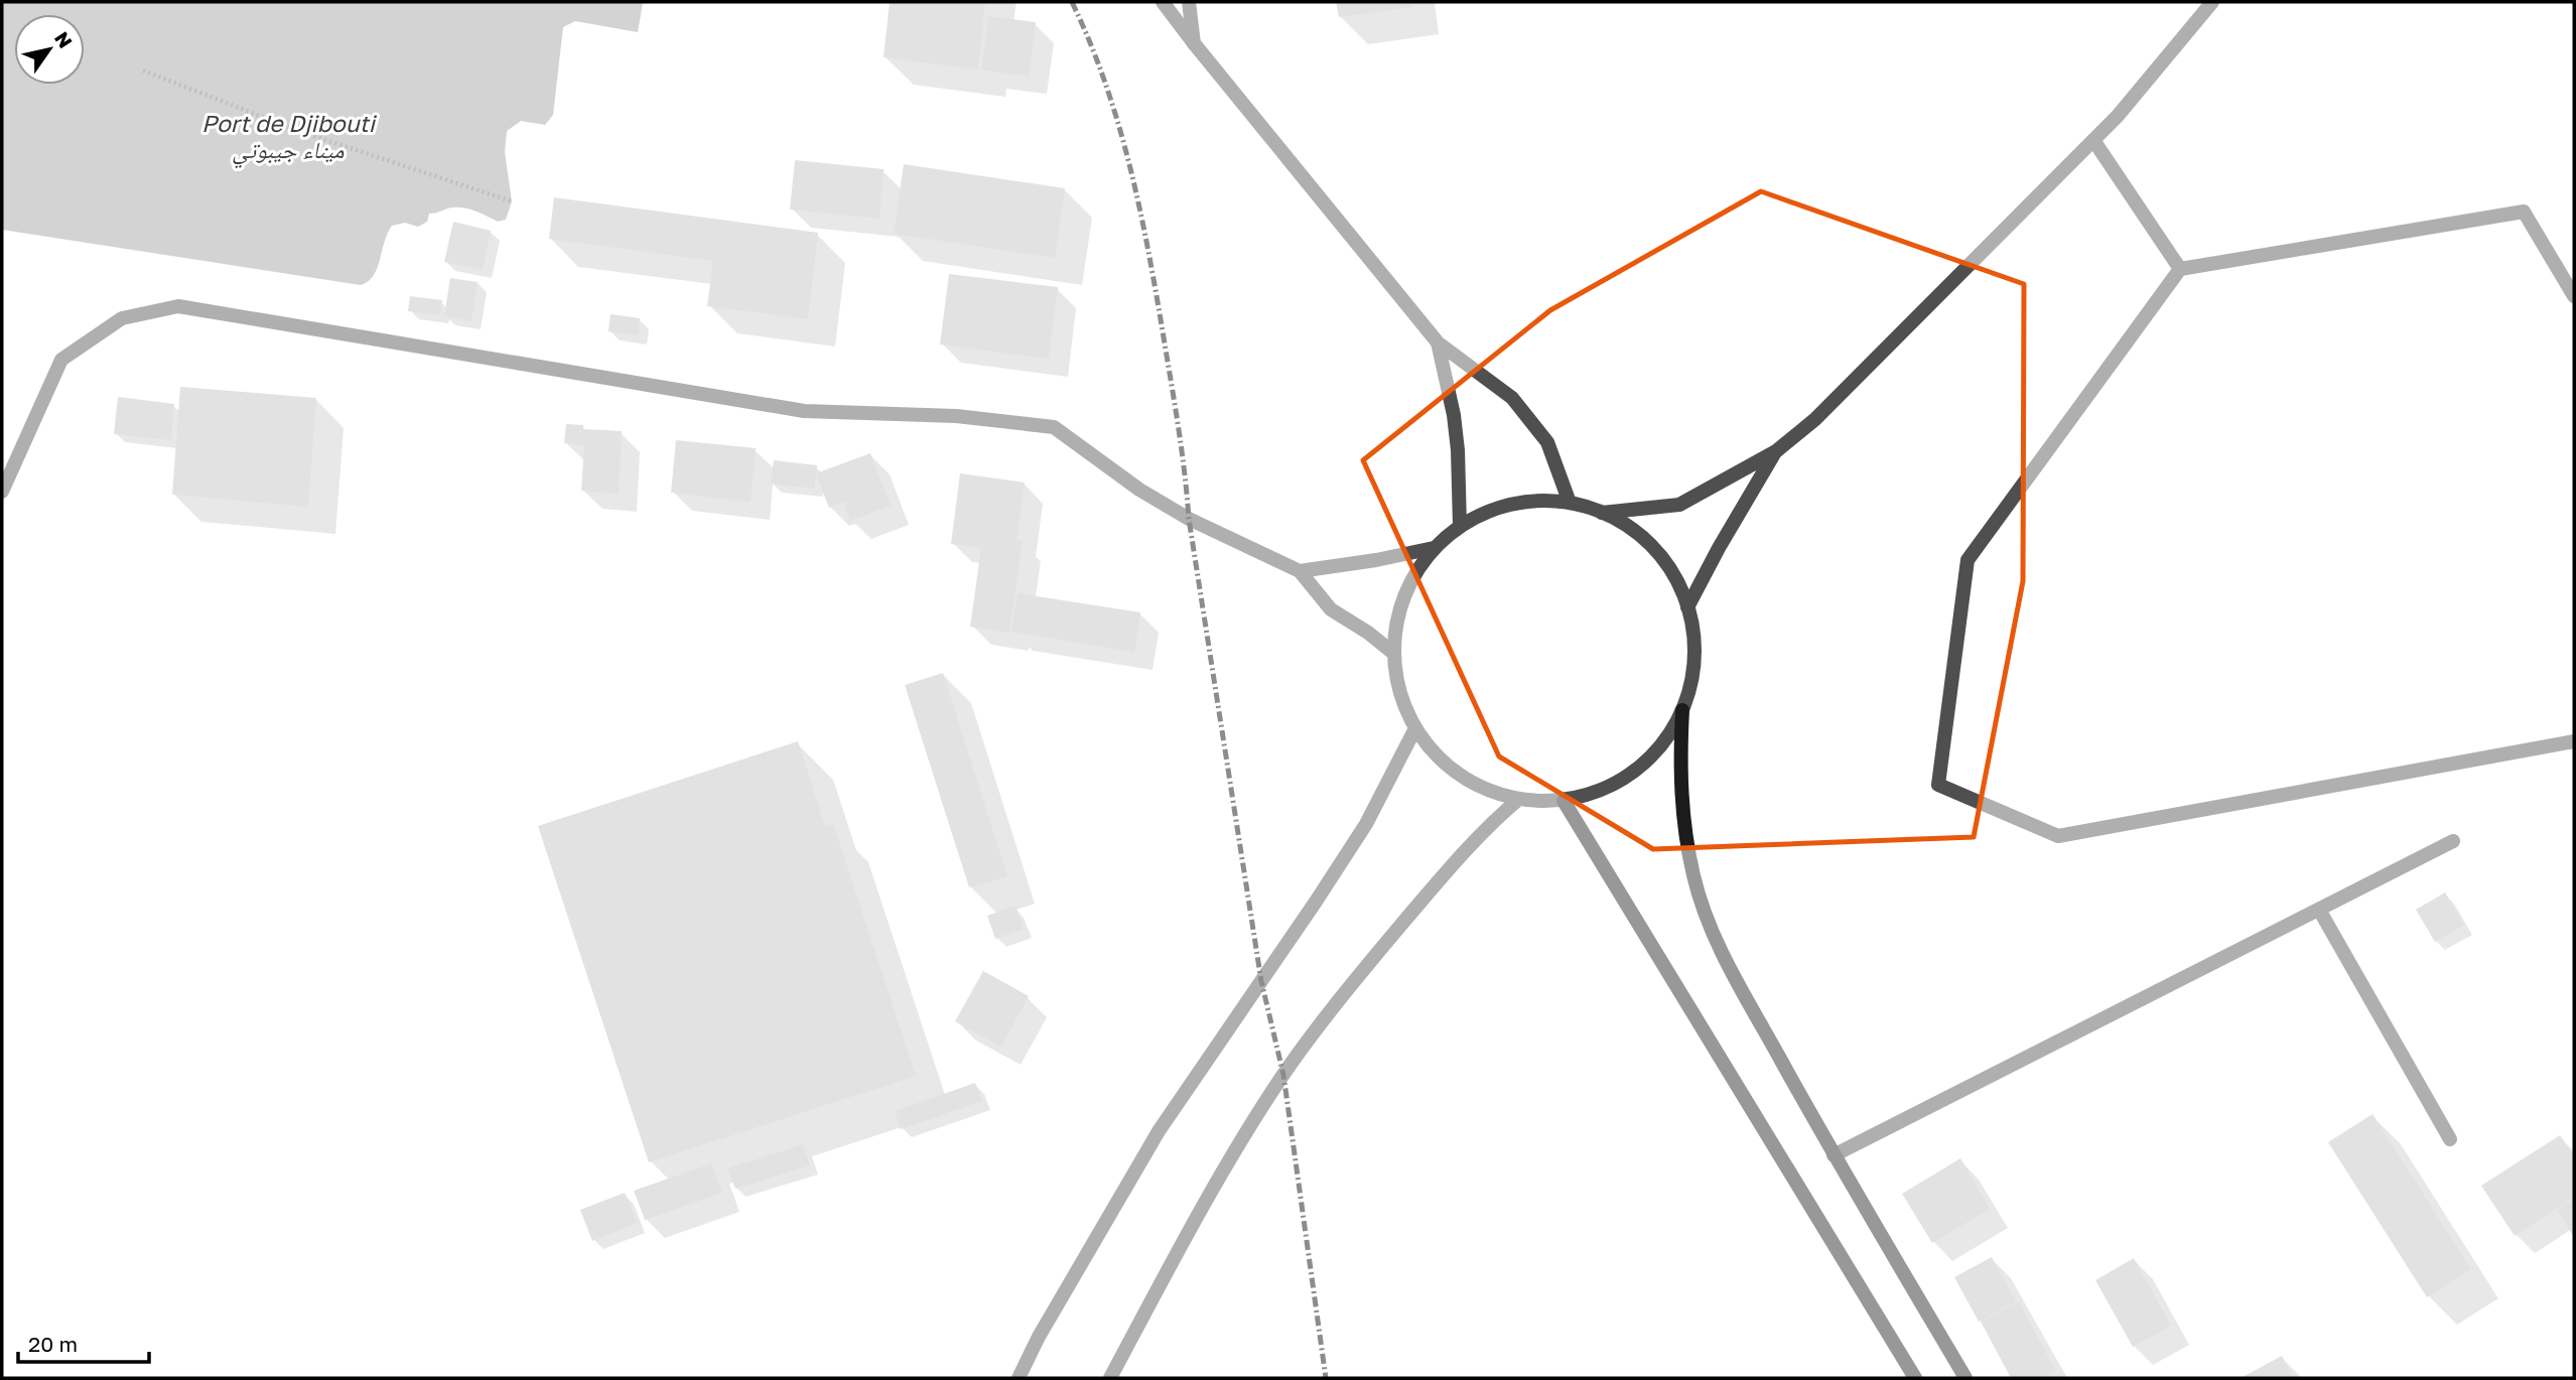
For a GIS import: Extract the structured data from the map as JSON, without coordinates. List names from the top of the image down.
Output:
{
  "water": ["Port de Djibouti ميناء جيبوتي"],
  "scale_bar": "20 m",
  "north": "top right"
}
